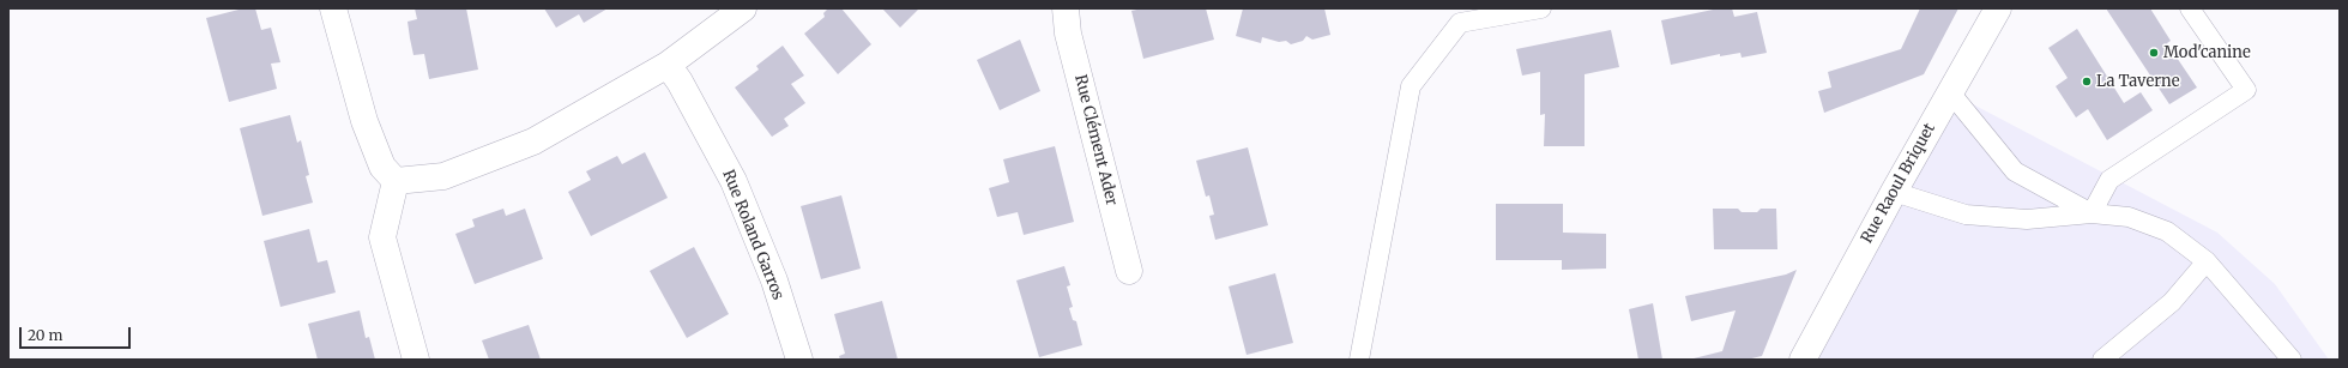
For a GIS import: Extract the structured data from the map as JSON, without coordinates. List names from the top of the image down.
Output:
{
  "streets": {
    "street": ["Rue Clément Ader", "Rue Raoul Briquet", "Rue Roland Garros"]
  },
  "places": ["Mod'canine", "La Taverne"],
  "scale_bar": "20 m"
}
